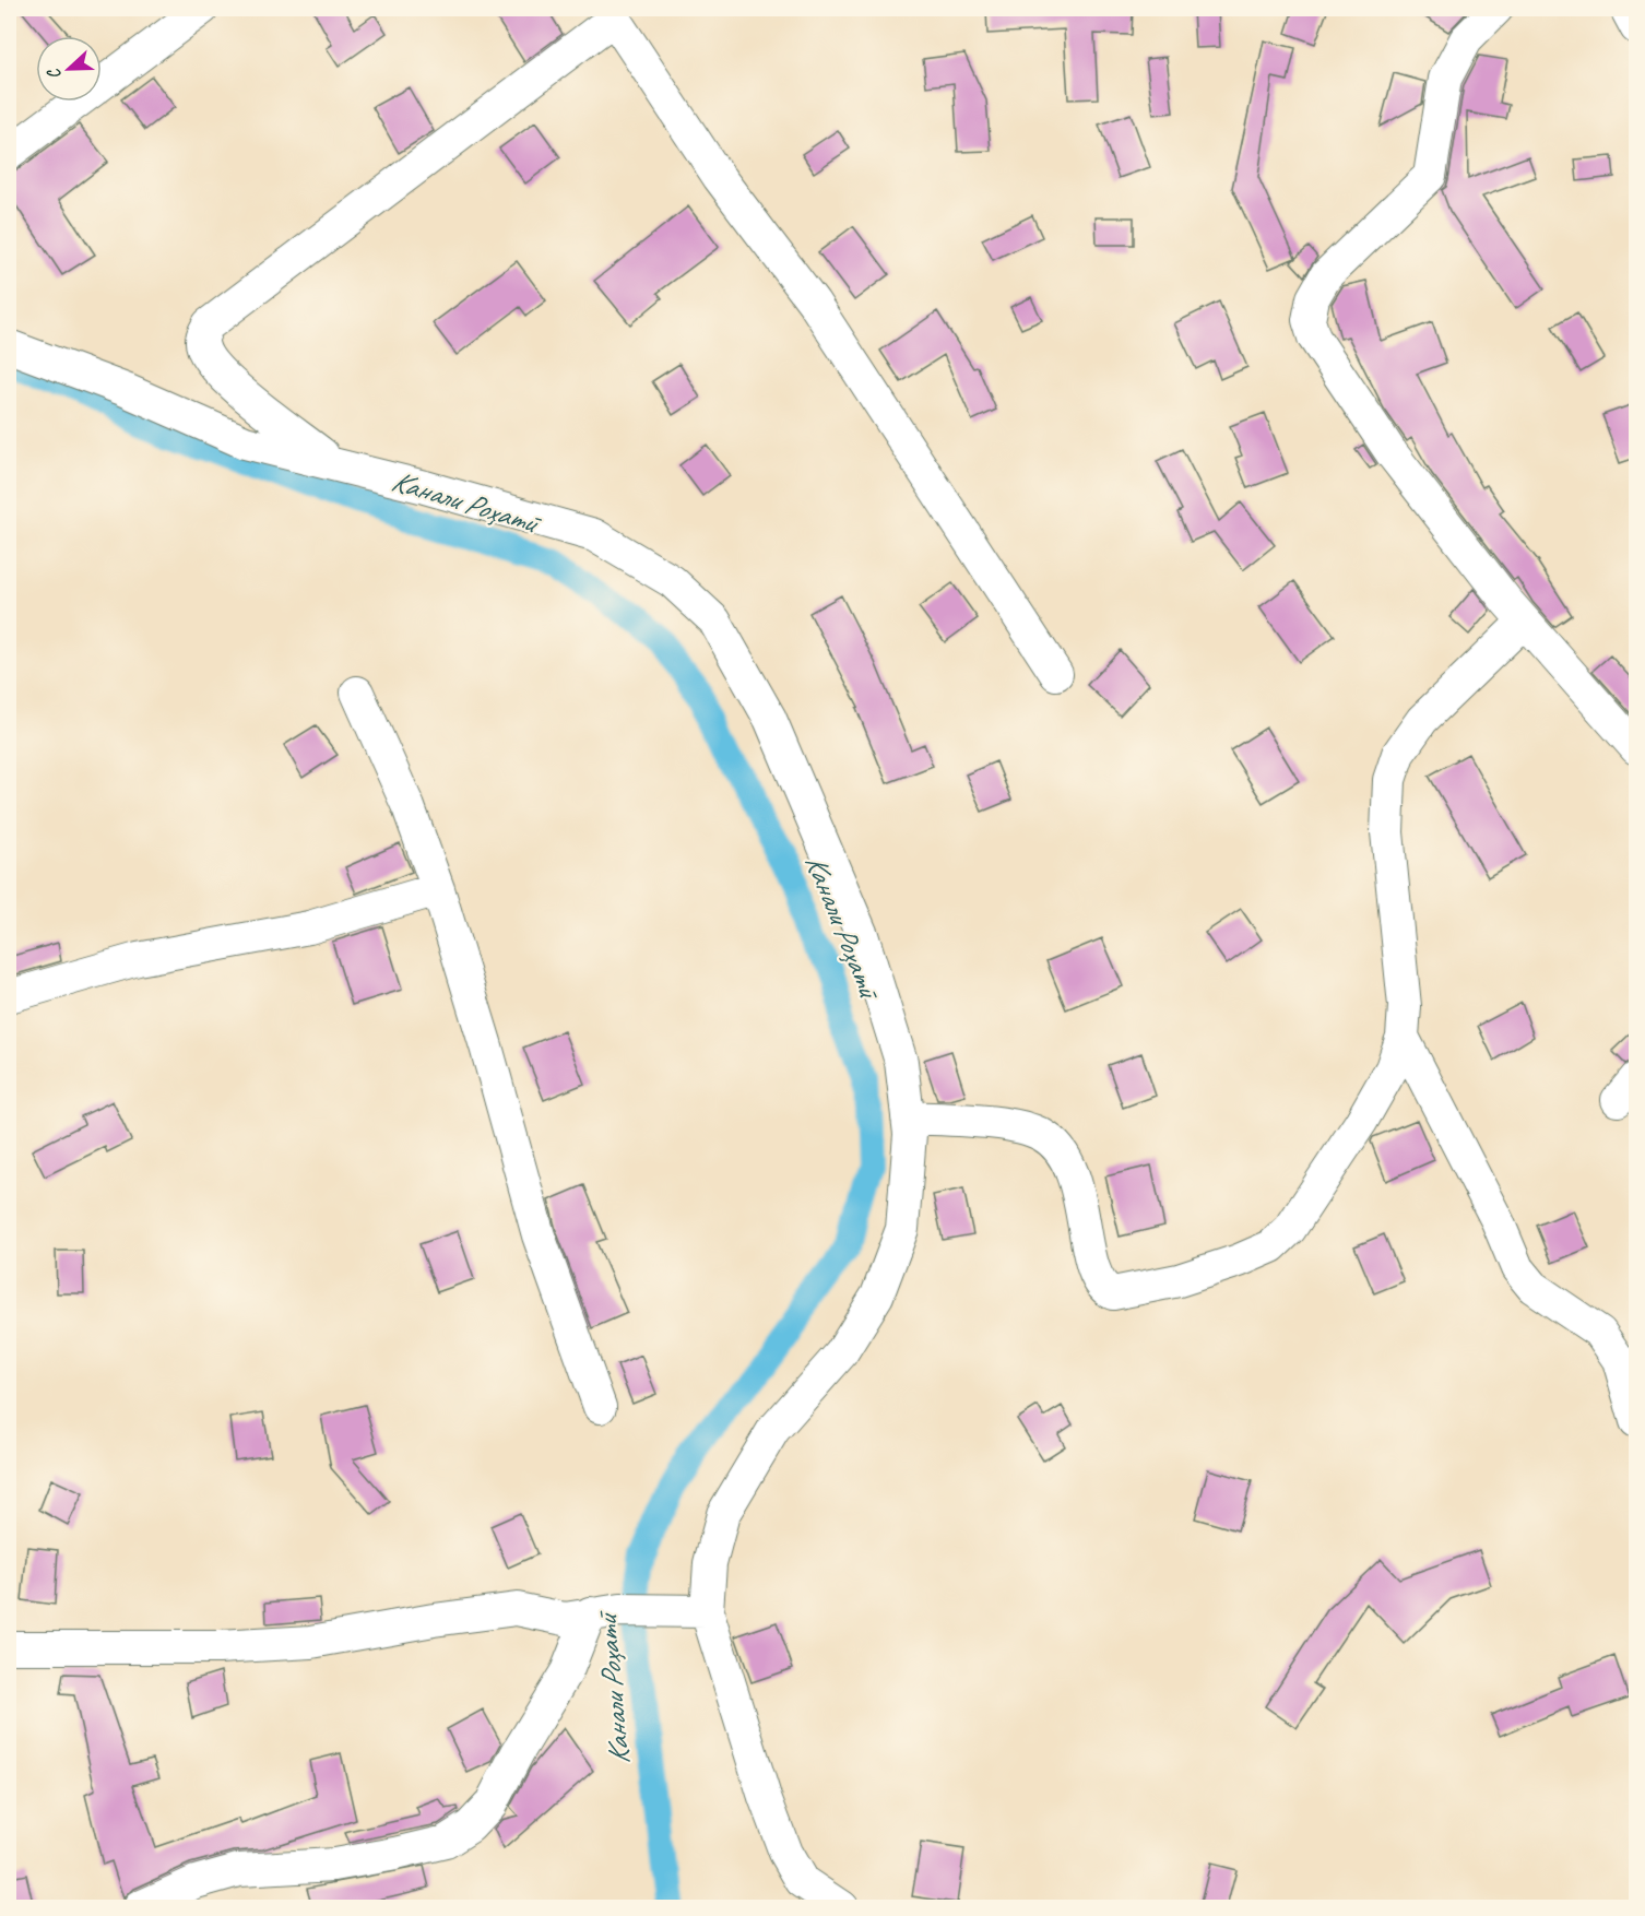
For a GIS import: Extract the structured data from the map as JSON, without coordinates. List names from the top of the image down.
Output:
{
  "water": ["Канали Роҳатӣ"],
  "north": "left"
}
